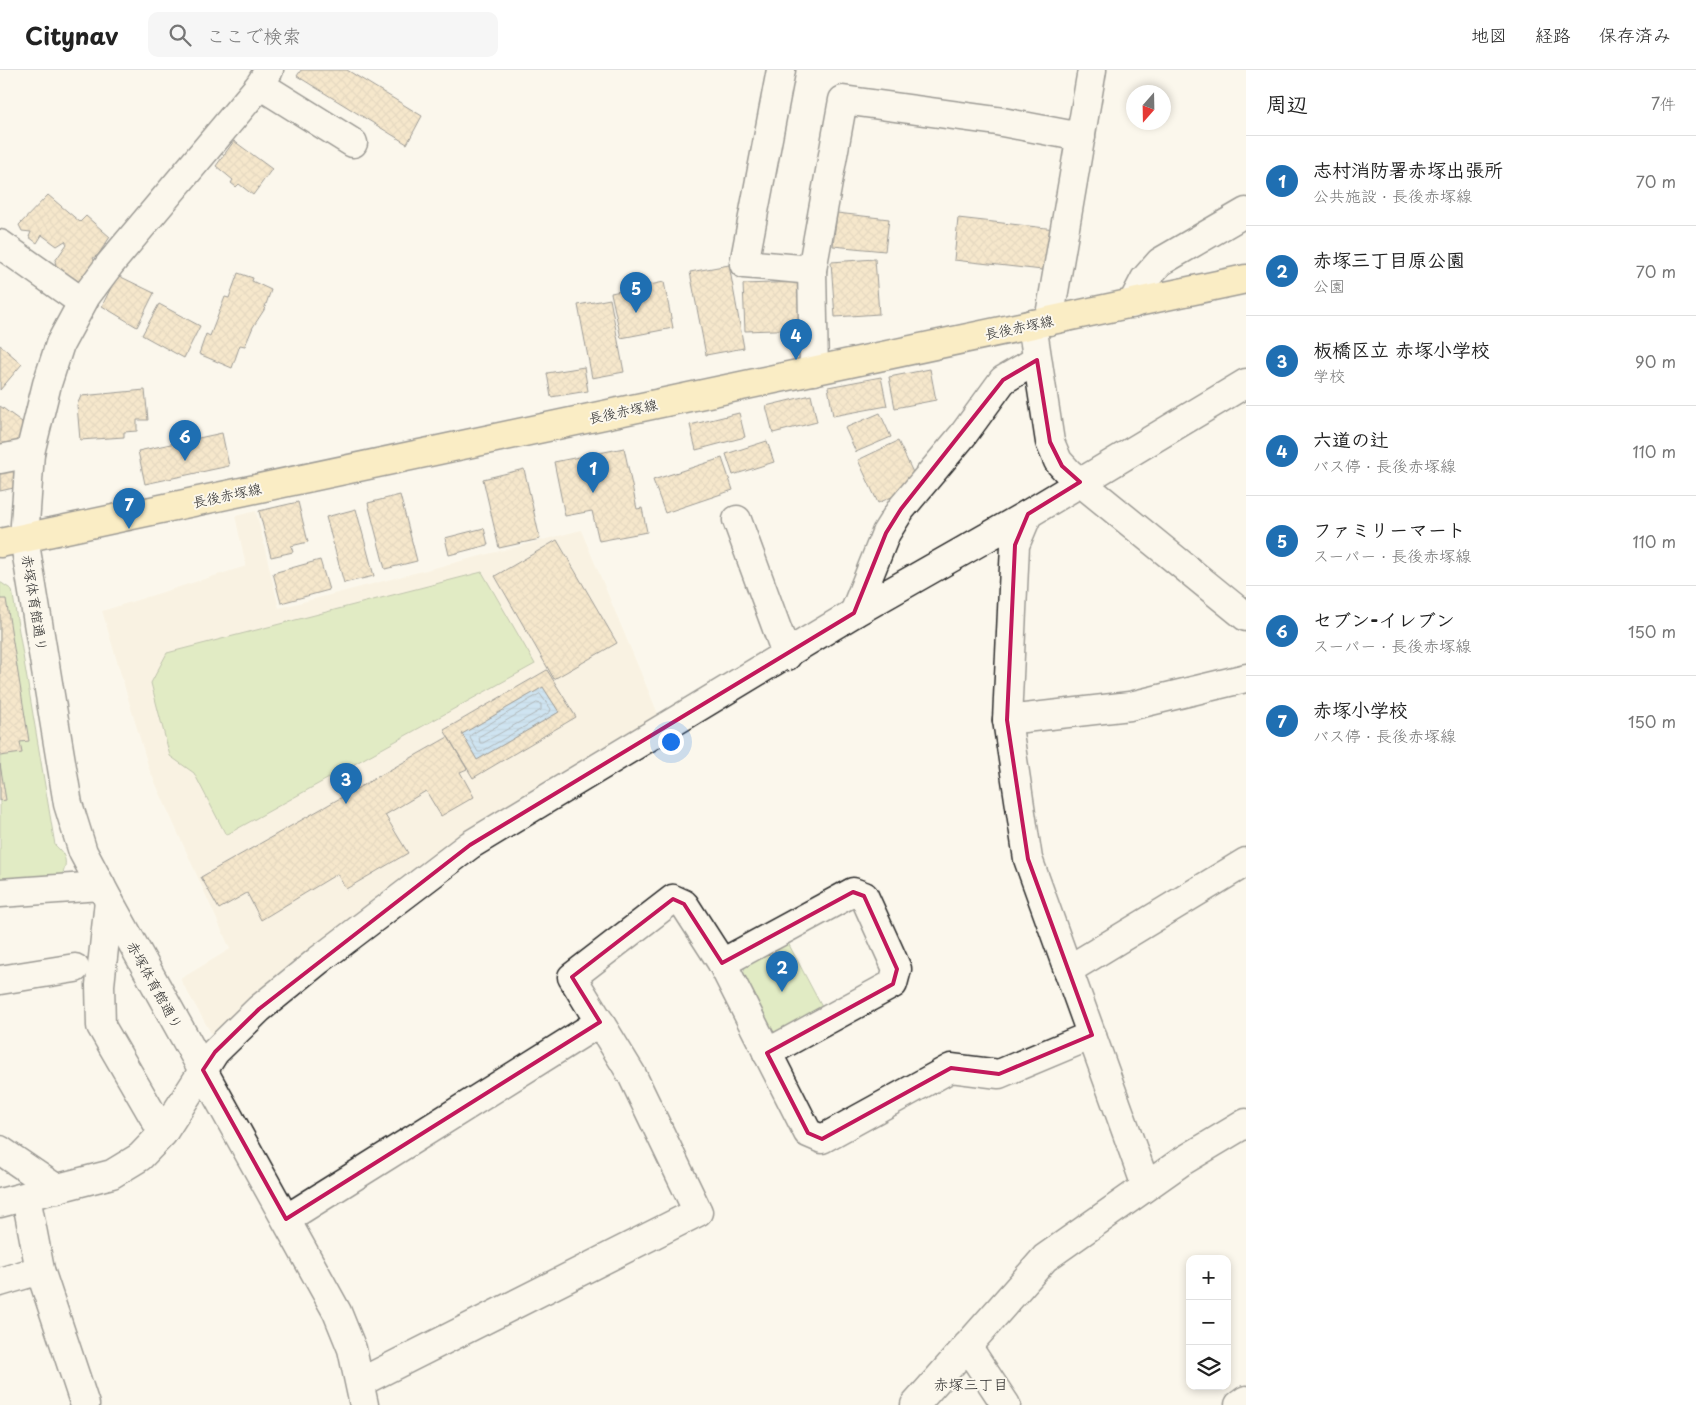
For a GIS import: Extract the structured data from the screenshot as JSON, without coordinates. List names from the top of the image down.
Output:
{
  "streets": {
    "main road": ["長後赤塚線"],
    "street": ["赤塚体育館通り"]
  },
  "crossings": [
    ["長後赤塚線", "赤塚体育館通り"]
  ],
  "districts": ["赤塚三丁目"],
  "north": "bottom",
  "page": {
    "header": "Citynav",
    "search": "ここで検索",
    "nav": ["地図", "経路", "保存済み"],
    "heading": ["周辺", "7件"],
    "list": [
      {
        "mark": "1",
        "name": "志村消防署赤塚出張所",
        "note": "公共施設 · 長後赤塚線",
        "value": "70 m"
      },
      {
        "mark": "2",
        "name": "赤塚三丁目原公園",
        "note": "公園",
        "value": "70 m"
      },
      {
        "mark": "3",
        "name": "板橋区立 赤塚小学校",
        "note": "学校",
        "value": "90 m"
      },
      {
        "mark": "4",
        "name": "六道の辻",
        "note": "バス停 · 長後赤塚線",
        "value": "110 m"
      },
      {
        "mark": "5",
        "name": "ファミリーマート",
        "note": "スーパー · 長後赤塚線",
        "value": "110 m"
      },
      {
        "mark": "6",
        "name": "セブン-イレブン",
        "note": "スーパー · 長後赤塚線",
        "value": "150 m"
      },
      {
        "mark": "7",
        "name": "赤塚小学校",
        "note": "バス停 · 長後赤塚線",
        "value": "150 m"
      }
    ],
    "pins": [
      "5",
      "4",
      "6",
      "1",
      "7",
      "3",
      "2"
    ],
    "map_buttons": ["+", "−"]
  }
}
